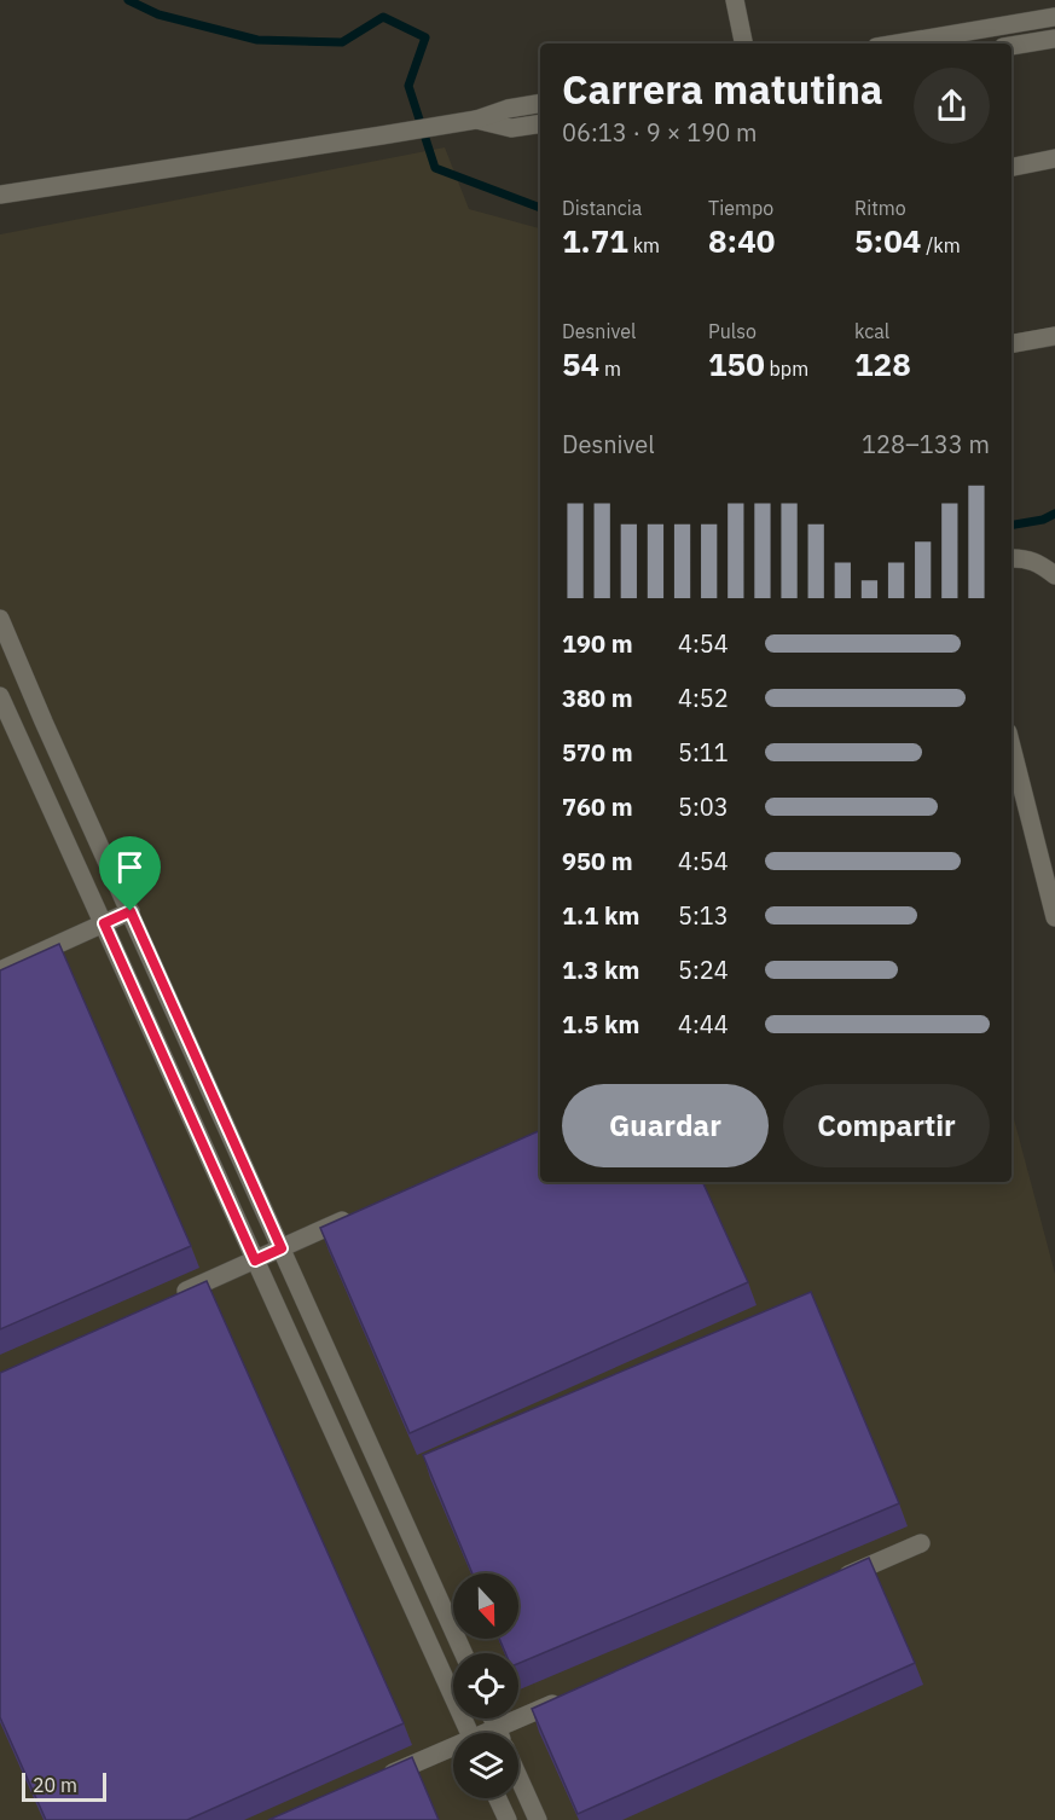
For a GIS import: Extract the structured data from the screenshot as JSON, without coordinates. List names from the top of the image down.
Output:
{
  "scale_bar": "20 m",
  "north": "bottom",
  "page": {
    "heading": ["Carrera matutina", "06:13 · 9 × 190 m"],
    "stats": [
      ["Distancia", "1.71 km"],
      ["Tiempo", "8:40"],
      ["Ritmo", "5:04 /km"],
      ["Desnivel", "54 m"],
      ["Pulso", "150 bpm"],
      ["kcal", "128"]
    ],
    "chart": ["Desnivel", "128–133 m"],
    "list": [
      {
        "name": "190 m",
        "note": "4:54"
      },
      {
        "name": "380 m",
        "note": "4:52"
      },
      {
        "name": "570 m",
        "note": "5:11"
      },
      {
        "name": "760 m",
        "note": "5:03"
      },
      {
        "name": "950 m",
        "note": "4:54"
      },
      {
        "name": "1.1 km",
        "note": "5:13"
      },
      {
        "name": "1.3 km",
        "note": "5:24"
      },
      {
        "name": "1.5 km",
        "note": "4:44"
      }
    ],
    "buttons": ["Guardar", "Compartir"],
    "scale": "20 m"
  }
}
